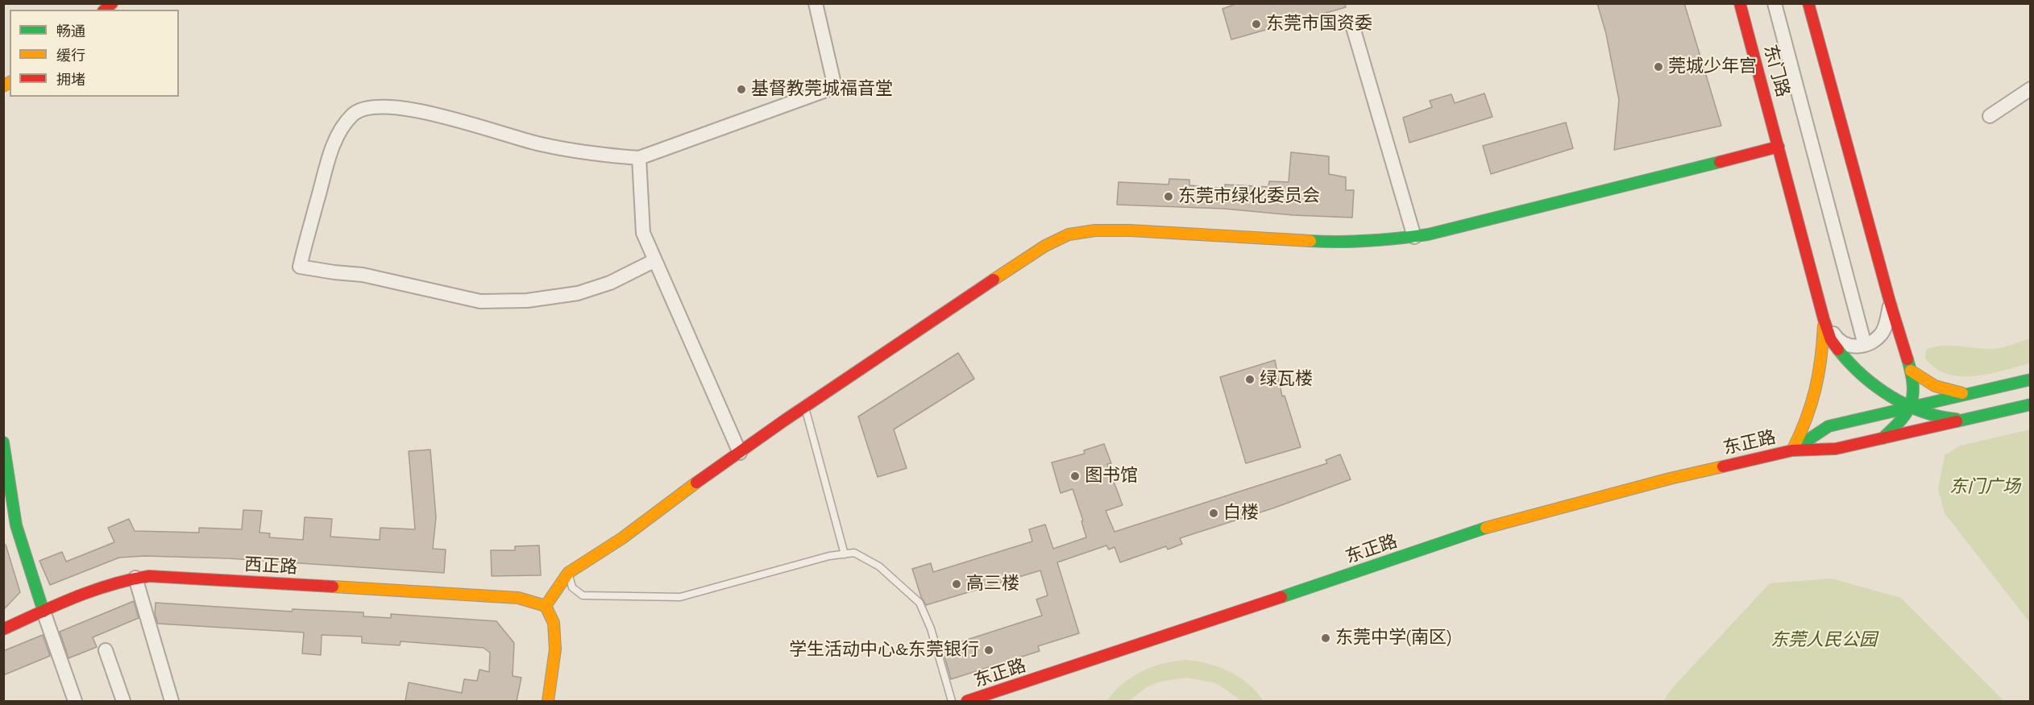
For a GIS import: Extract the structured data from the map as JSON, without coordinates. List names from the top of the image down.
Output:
{
  "streets": {
    "street": ["东门路", "东正路", "西正路"]
  },
  "parks": ["东门广场", "东莞人民公园"],
  "places": [
    "东莞市国资委",
    "莞城少年宫",
    "基督教莞城福音堂",
    "东莞市绿化委员会",
    "绿瓦楼",
    "图书馆",
    "白楼",
    "高三楼",
    "东莞中学(南区)",
    "学生活动中心&东莞银行"
  ],
  "legend": ["畅通", "缓行", "拥堵"]
}
